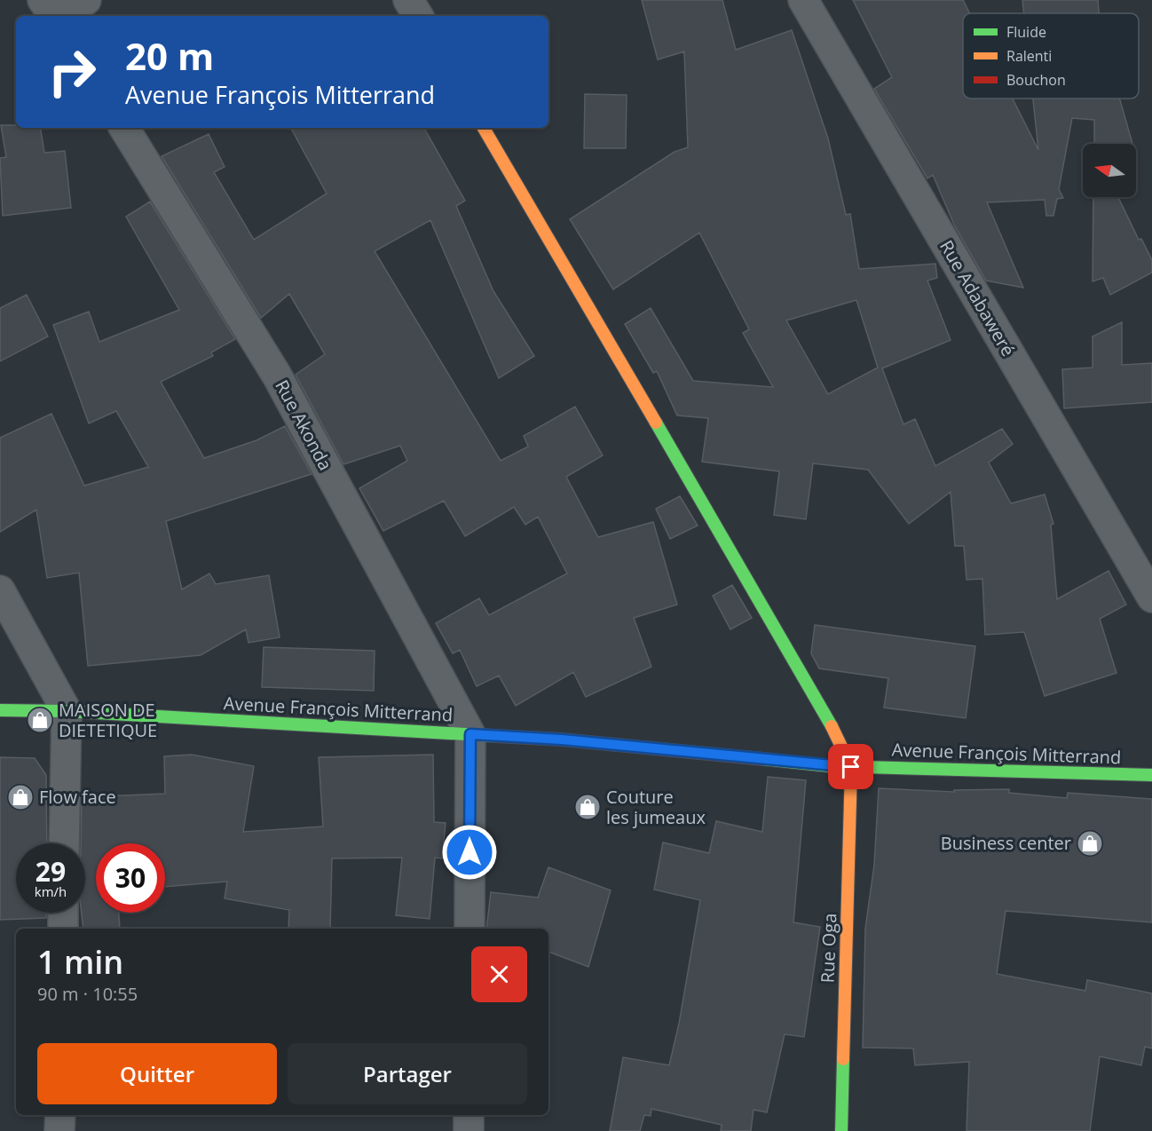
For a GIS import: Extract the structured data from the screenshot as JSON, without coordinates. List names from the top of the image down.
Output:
{
  "streets": {
    "main road": ["Avenue François Mitterrand", "Rue Oga"],
    "street": ["Rue Adabaweré", "Rue Akonda"]
  },
  "crossings": [
    ["Rue Akonda", "Avenue François Mitterrand"],
    ["Avenue François Mitterrand", "Rue Oga"]
  ],
  "places": {
    "shop": [
      "MAISON DE DIETETIQUE",
      "Flow face",
      "Couture les jumeaux",
      "Business center"
    ]
  },
  "legend": ["Fluide", "Ralenti", "Bouchon"],
  "north": "left",
  "page": {
    "turn": ["20 m", "Avenue François Mitterrand"],
    "speed": "29 km/h",
    "limit": "30",
    "heading": ["1 min", "90 m · 10:55"],
    "buttons": ["Quitter", "Partager"]
  }
}
